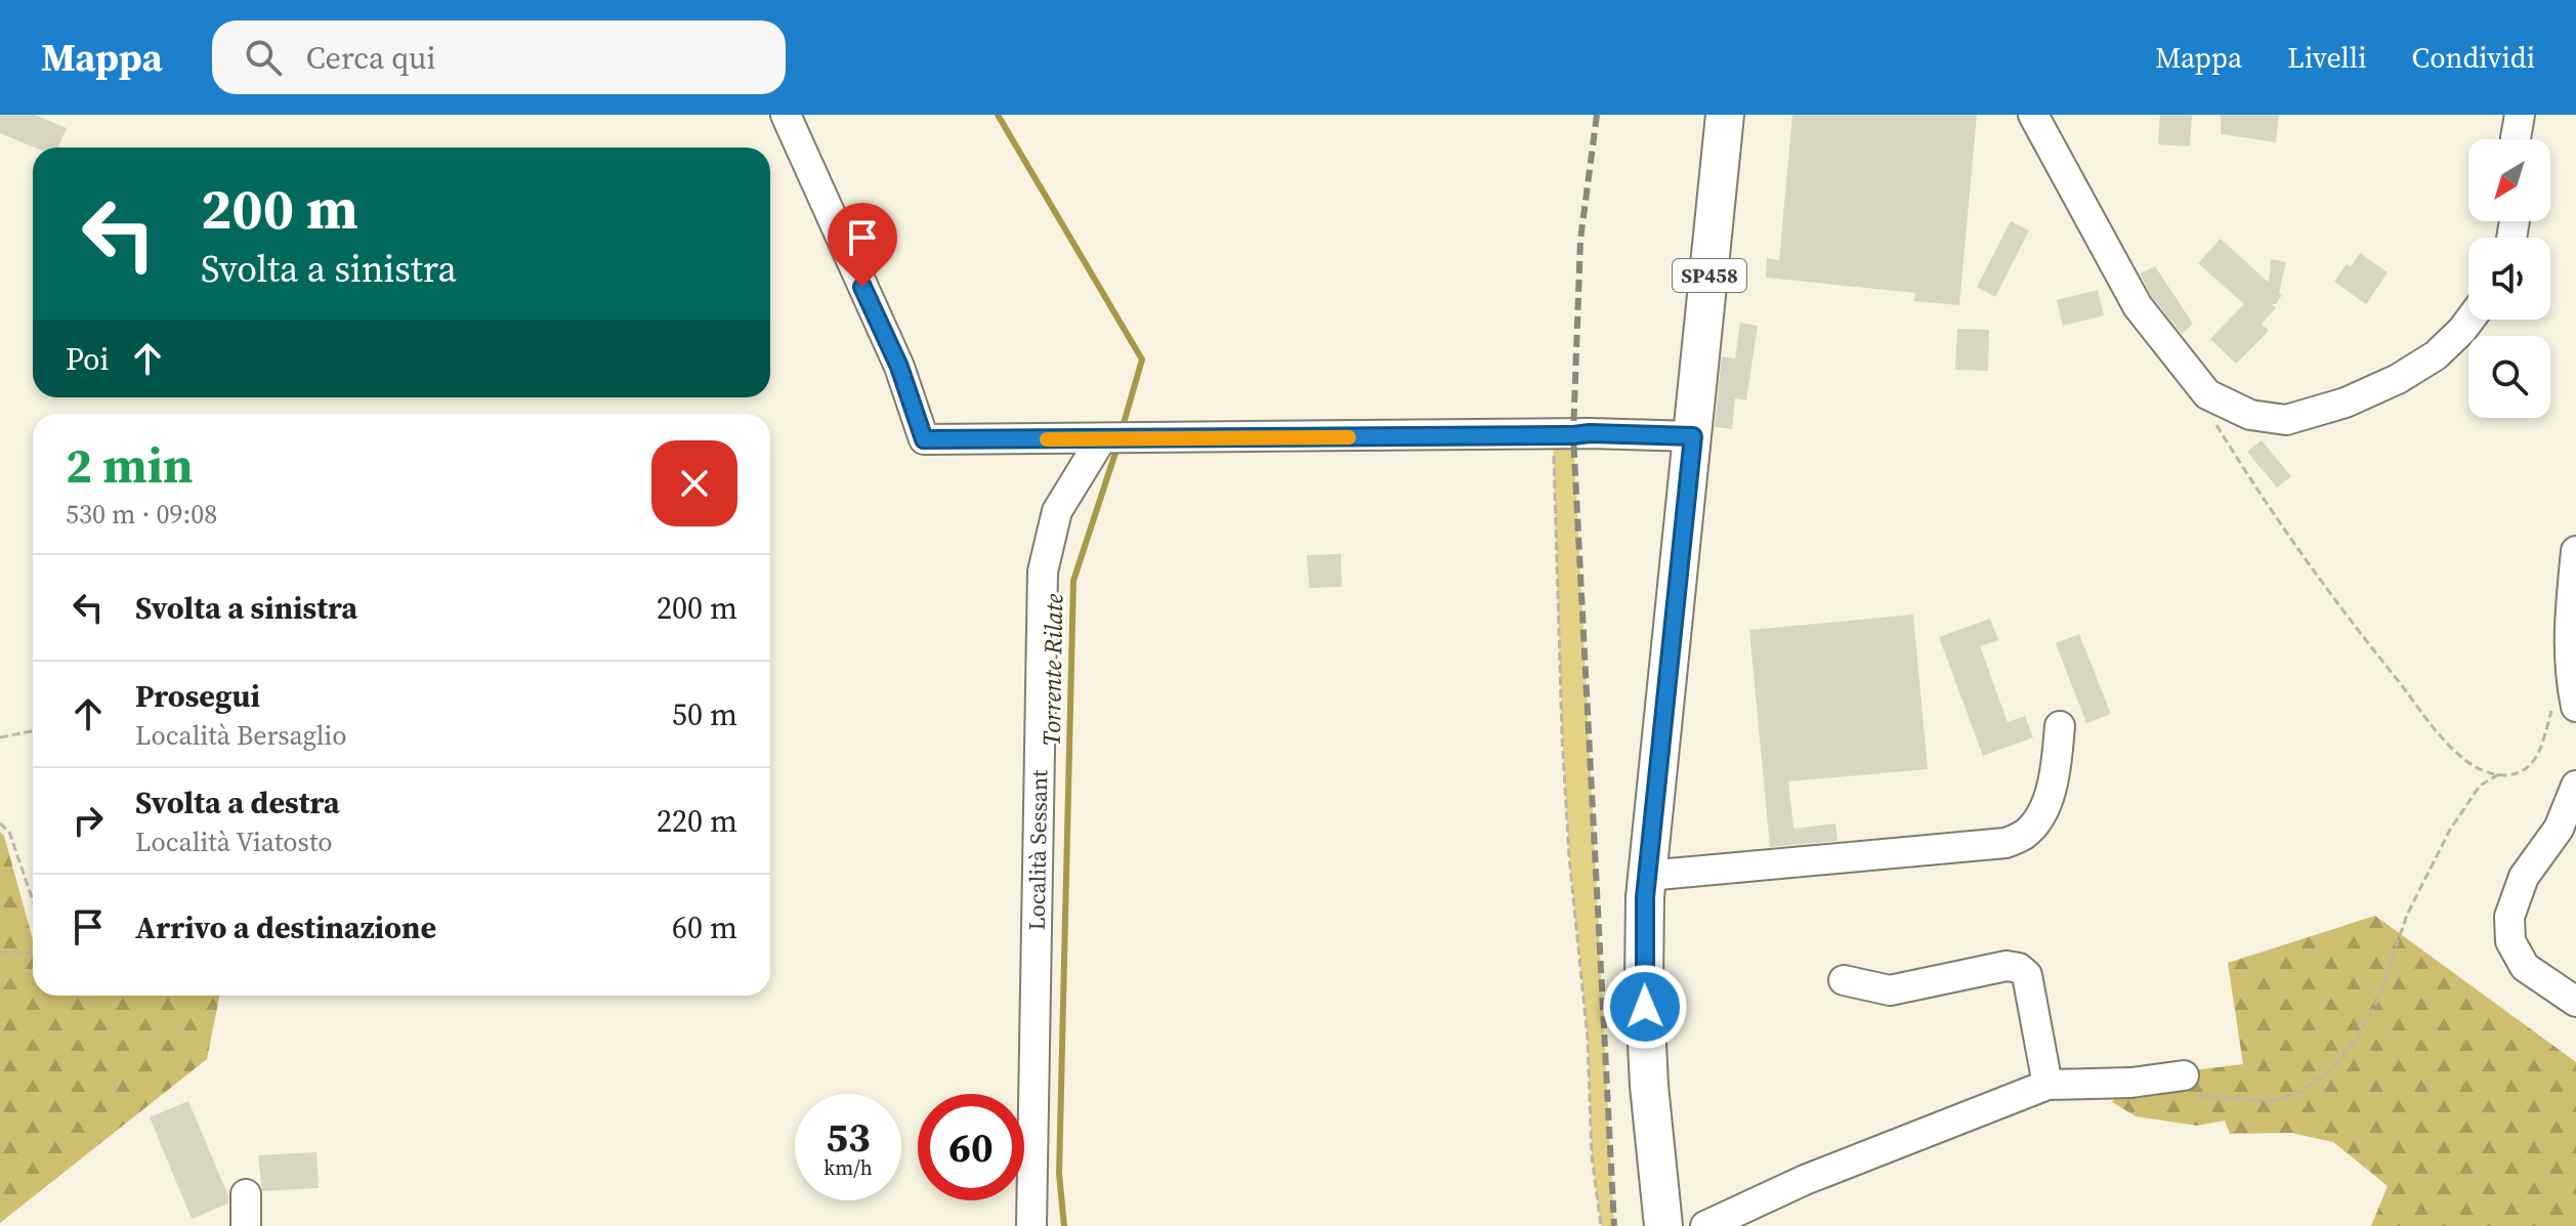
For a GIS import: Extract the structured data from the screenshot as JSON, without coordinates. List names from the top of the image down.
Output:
{
  "streets": {
    "main road": ["SP458"],
    "street": ["Località Sessant"]
  },
  "water": ["Torrente Rilate"],
  "north": "bottom left",
  "page": {
    "header": "Mappa",
    "search": "Cerca qui",
    "nav": ["Mappa", "Livelli", "Condividi"],
    "turn": ["200 m", "Svolta a sinistra"],
    "then": "Poi",
    "heading": ["2 min", "530 m · 09:08"],
    "list": [
      {
        "name": "Svolta a sinistra",
        "value": "200 m"
      },
      {
        "name": "Prosegui",
        "note": "Località Bersaglio",
        "value": "50 m"
      },
      {
        "name": "Svolta a destra",
        "note": "Località Viatosto",
        "value": "220 m"
      },
      {
        "name": "Arrivo a destinazione",
        "value": "60 m"
      }
    ],
    "speed": "53 km/h",
    "limit": "60"
  }
}
